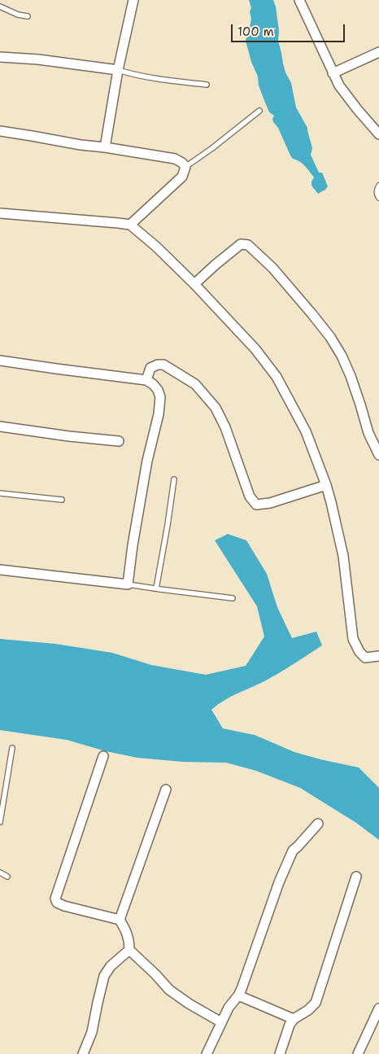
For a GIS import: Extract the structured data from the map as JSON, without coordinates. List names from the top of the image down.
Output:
{
  "scale_bar": "100 m"
}
